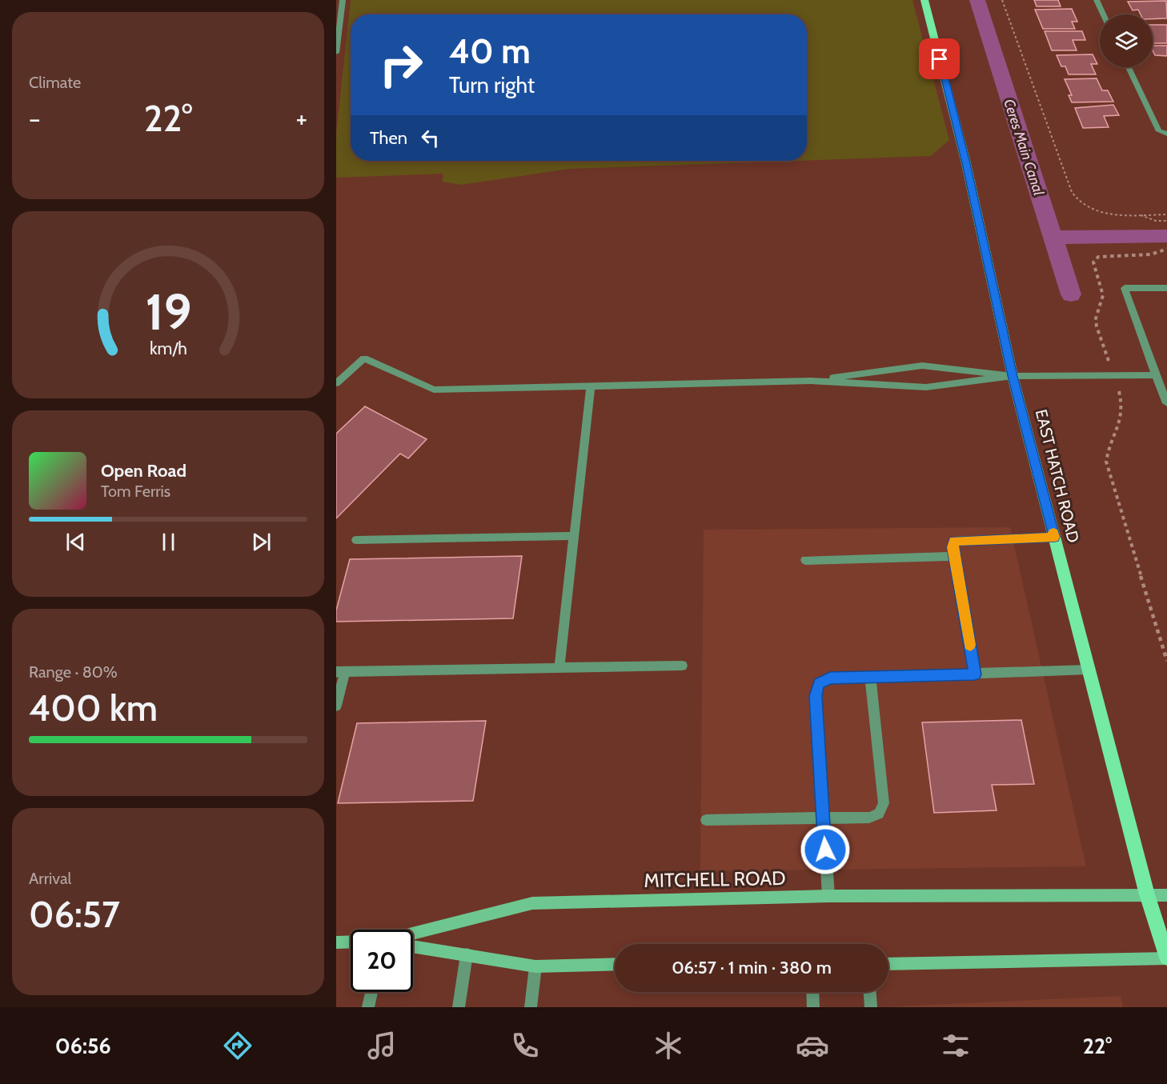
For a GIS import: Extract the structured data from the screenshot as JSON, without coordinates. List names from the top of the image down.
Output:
{
  "streets": {
    "main road": ["EAST HATCH ROAD", "MITCHELL ROAD"]
  },
  "crossings": [
    ["EAST HATCH ROAD", "MITCHELL ROAD"]
  ],
  "water": ["Ceres Main Canal"],
  "page": {
    "tile": [
      "Climate",
      ["Range · 80%", "400 km"],
      ["Arrival", "06:57"]
    ],
    "turn": ["40 m", "Turn right"],
    "heat": ["−", "22°", "+"],
    "then": "Then",
    "song": ["Open Road", "Tom Ferris"],
    "limit": "20",
    "trip": "06:57 · 1 min · 380 m",
    "tabs": ["06:56", "22°"],
    "gauge": ["19", "km/h"]
  }
}
